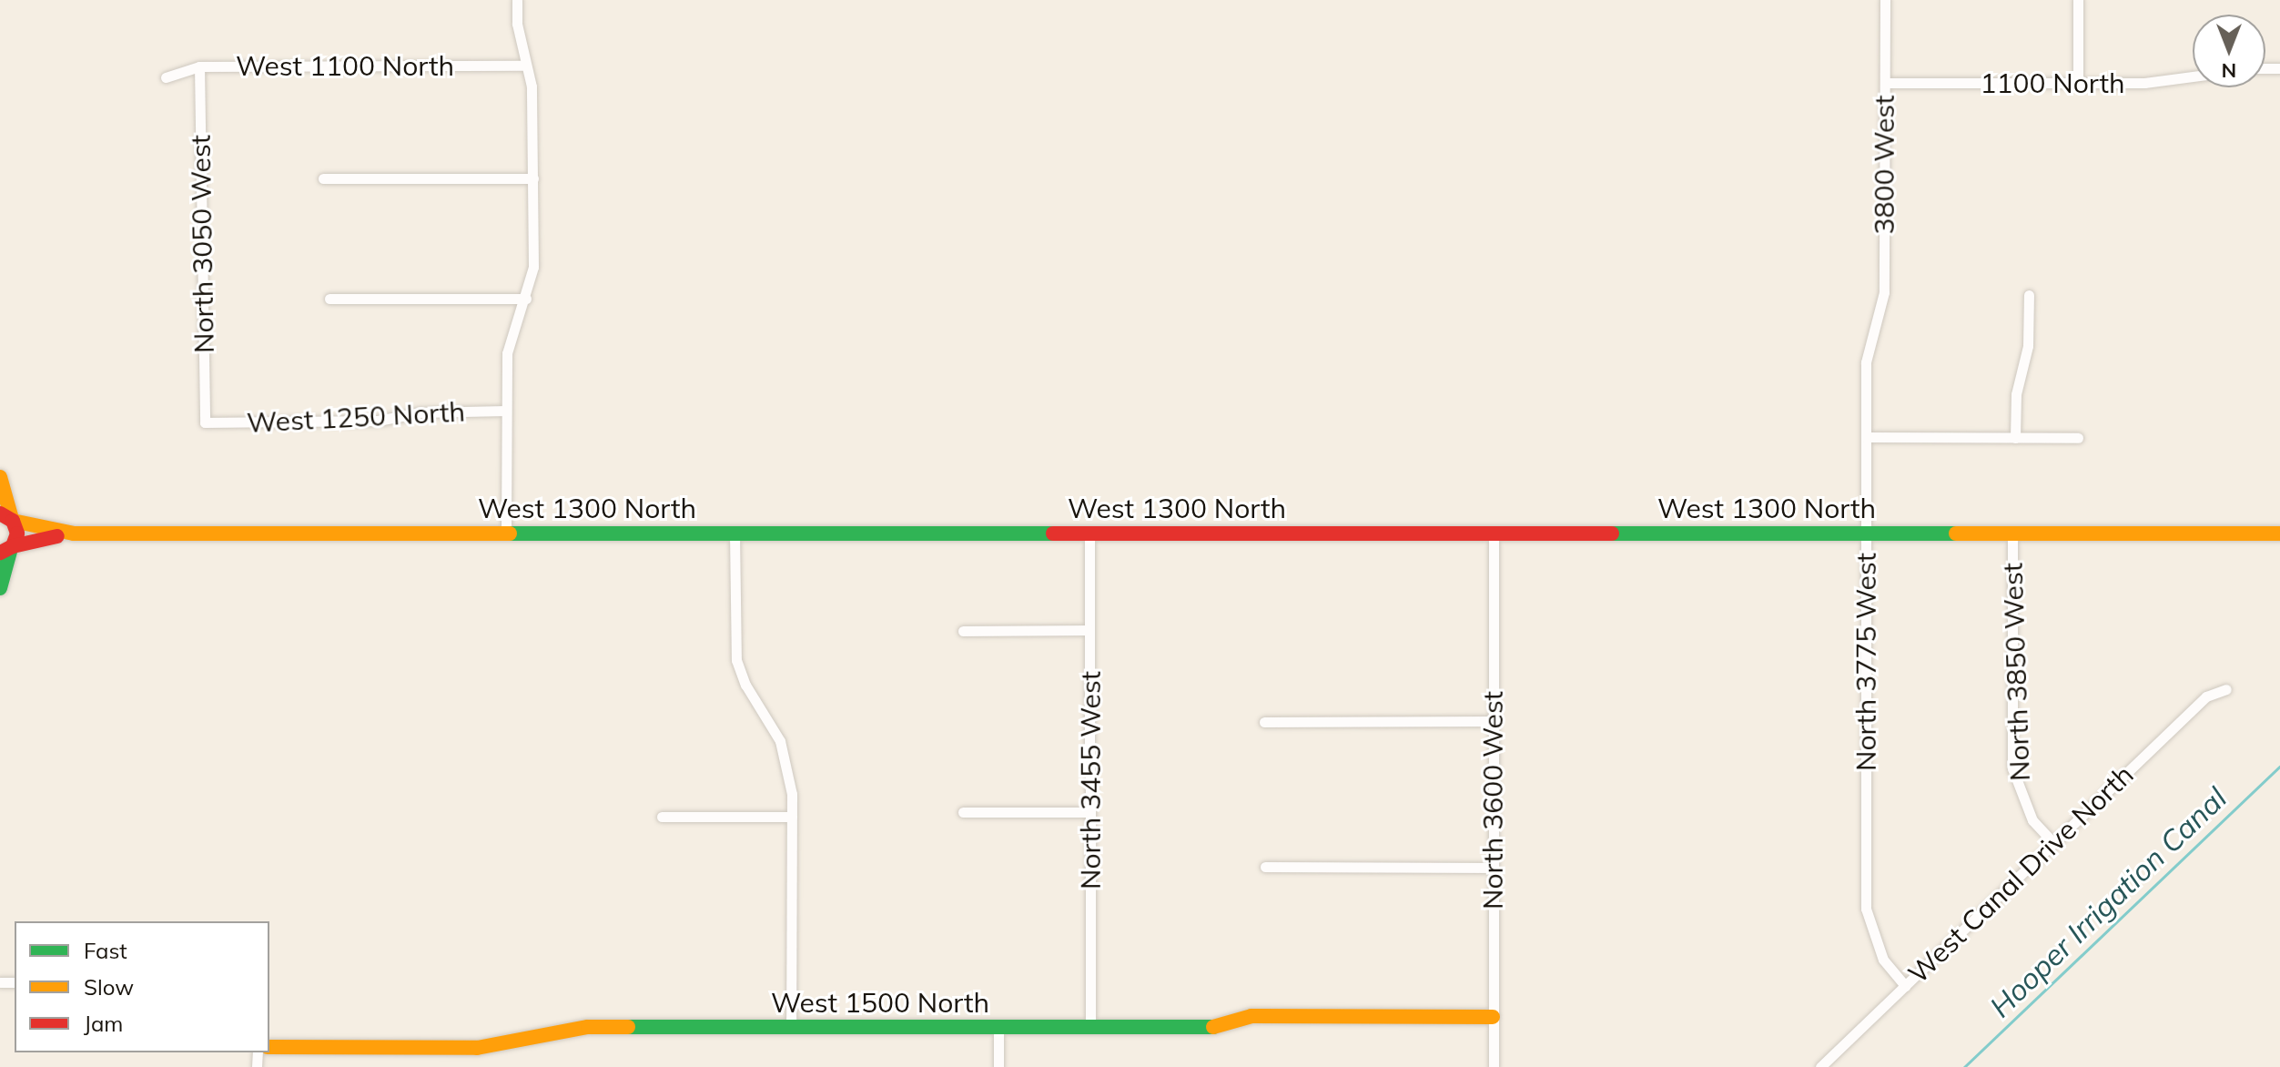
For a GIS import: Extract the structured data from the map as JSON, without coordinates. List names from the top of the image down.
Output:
{
  "streets": {
    "street": [
      "West 1100 North",
      "1100 North",
      "3800 West",
      "North 3050 West",
      "West 1250 North",
      "West 1300 North",
      "North 3775 West",
      "North 3850 West",
      "North 3455 West",
      "North 3600 West",
      "West Canal Drive North",
      "West 1500 North"
    ]
  },
  "crossings": [
    ["West 1100 North", "North 3050 West"],
    ["1100 North", "3800 West"],
    ["3800 West", "North 3775 West"],
    ["North 3050 West", "West 1250 North"],
    ["West 1300 North", "North 3775 West"],
    ["West 1300 North", "North 3850 West"],
    ["West 1300 North", "North 3455 West"],
    ["West 1300 North", "North 3600 West"],
    ["North 3775 West", "West Canal Drive North"],
    ["North 3850 West", "West Canal Drive North"],
    ["North 3455 West", "West 1500 North"],
    ["North 3600 West", "West 1500 North"]
  ],
  "water": ["Hooper Irrigation Canal"],
  "legend": ["Fast", "Slow", "Jam"],
  "north": "bottom"
}
